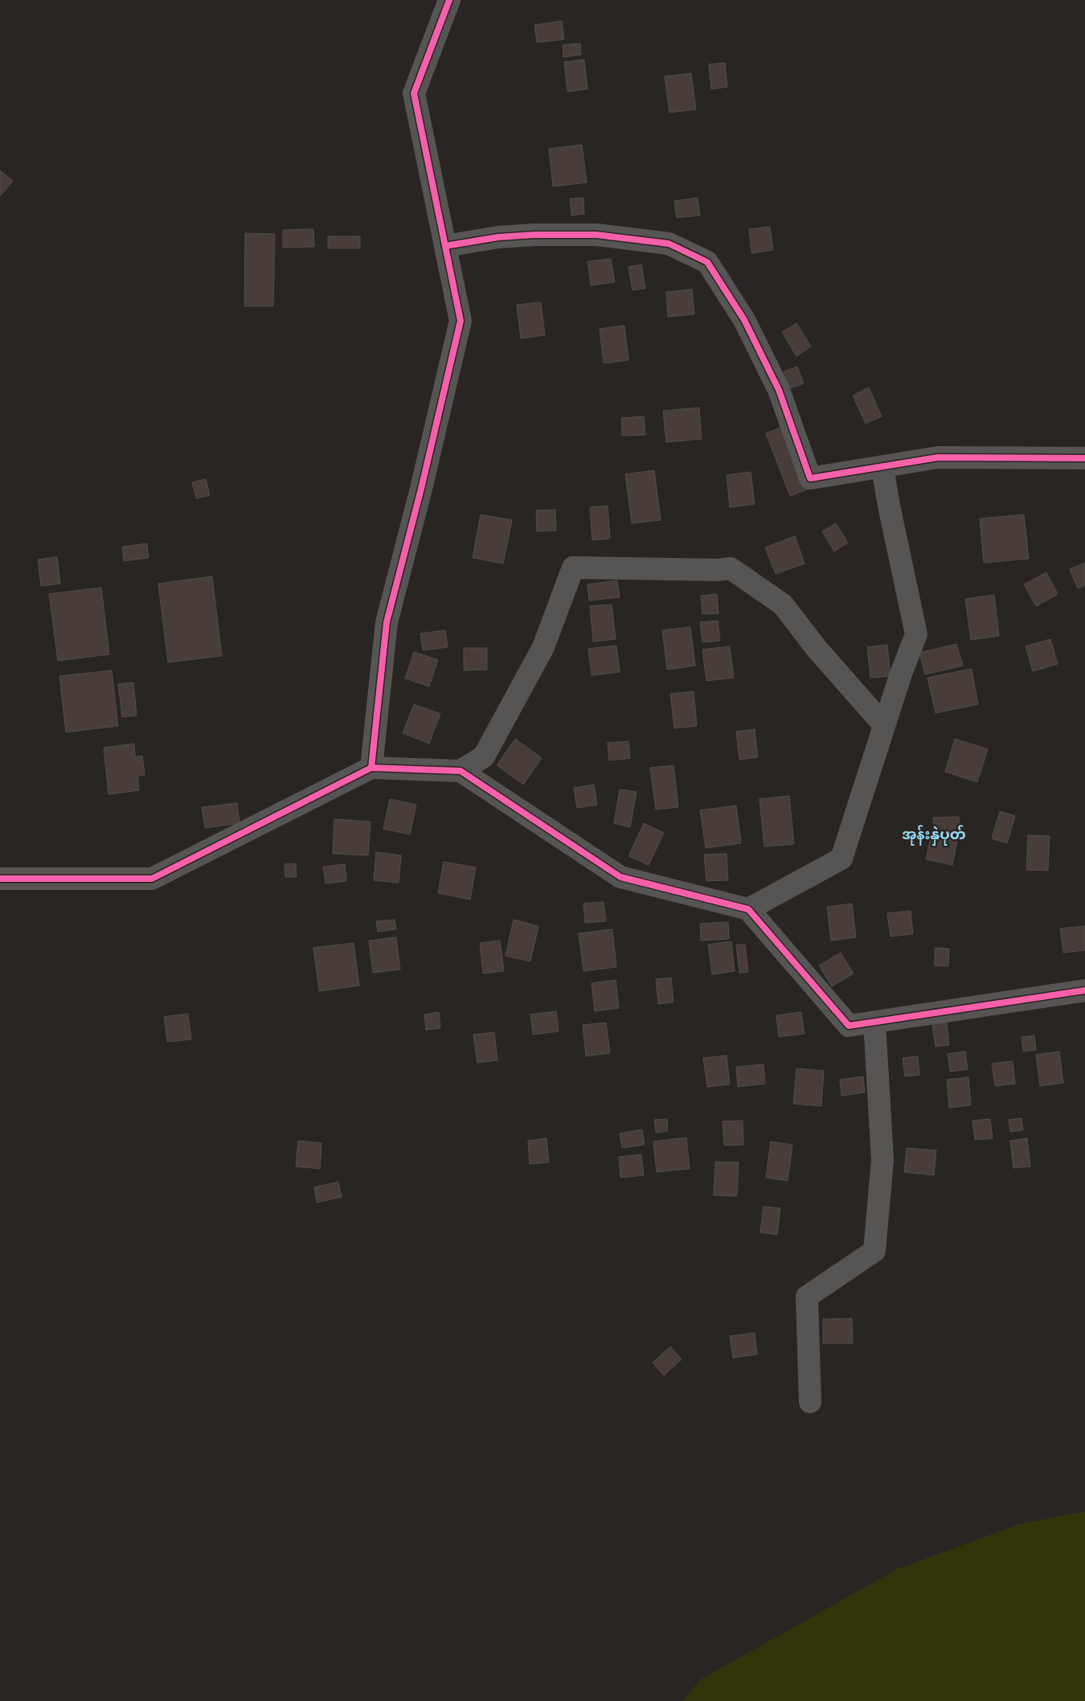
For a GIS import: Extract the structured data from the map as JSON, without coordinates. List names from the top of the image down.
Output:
{
  "districts": ["အုန်းနှဲပုတ်"]
}
